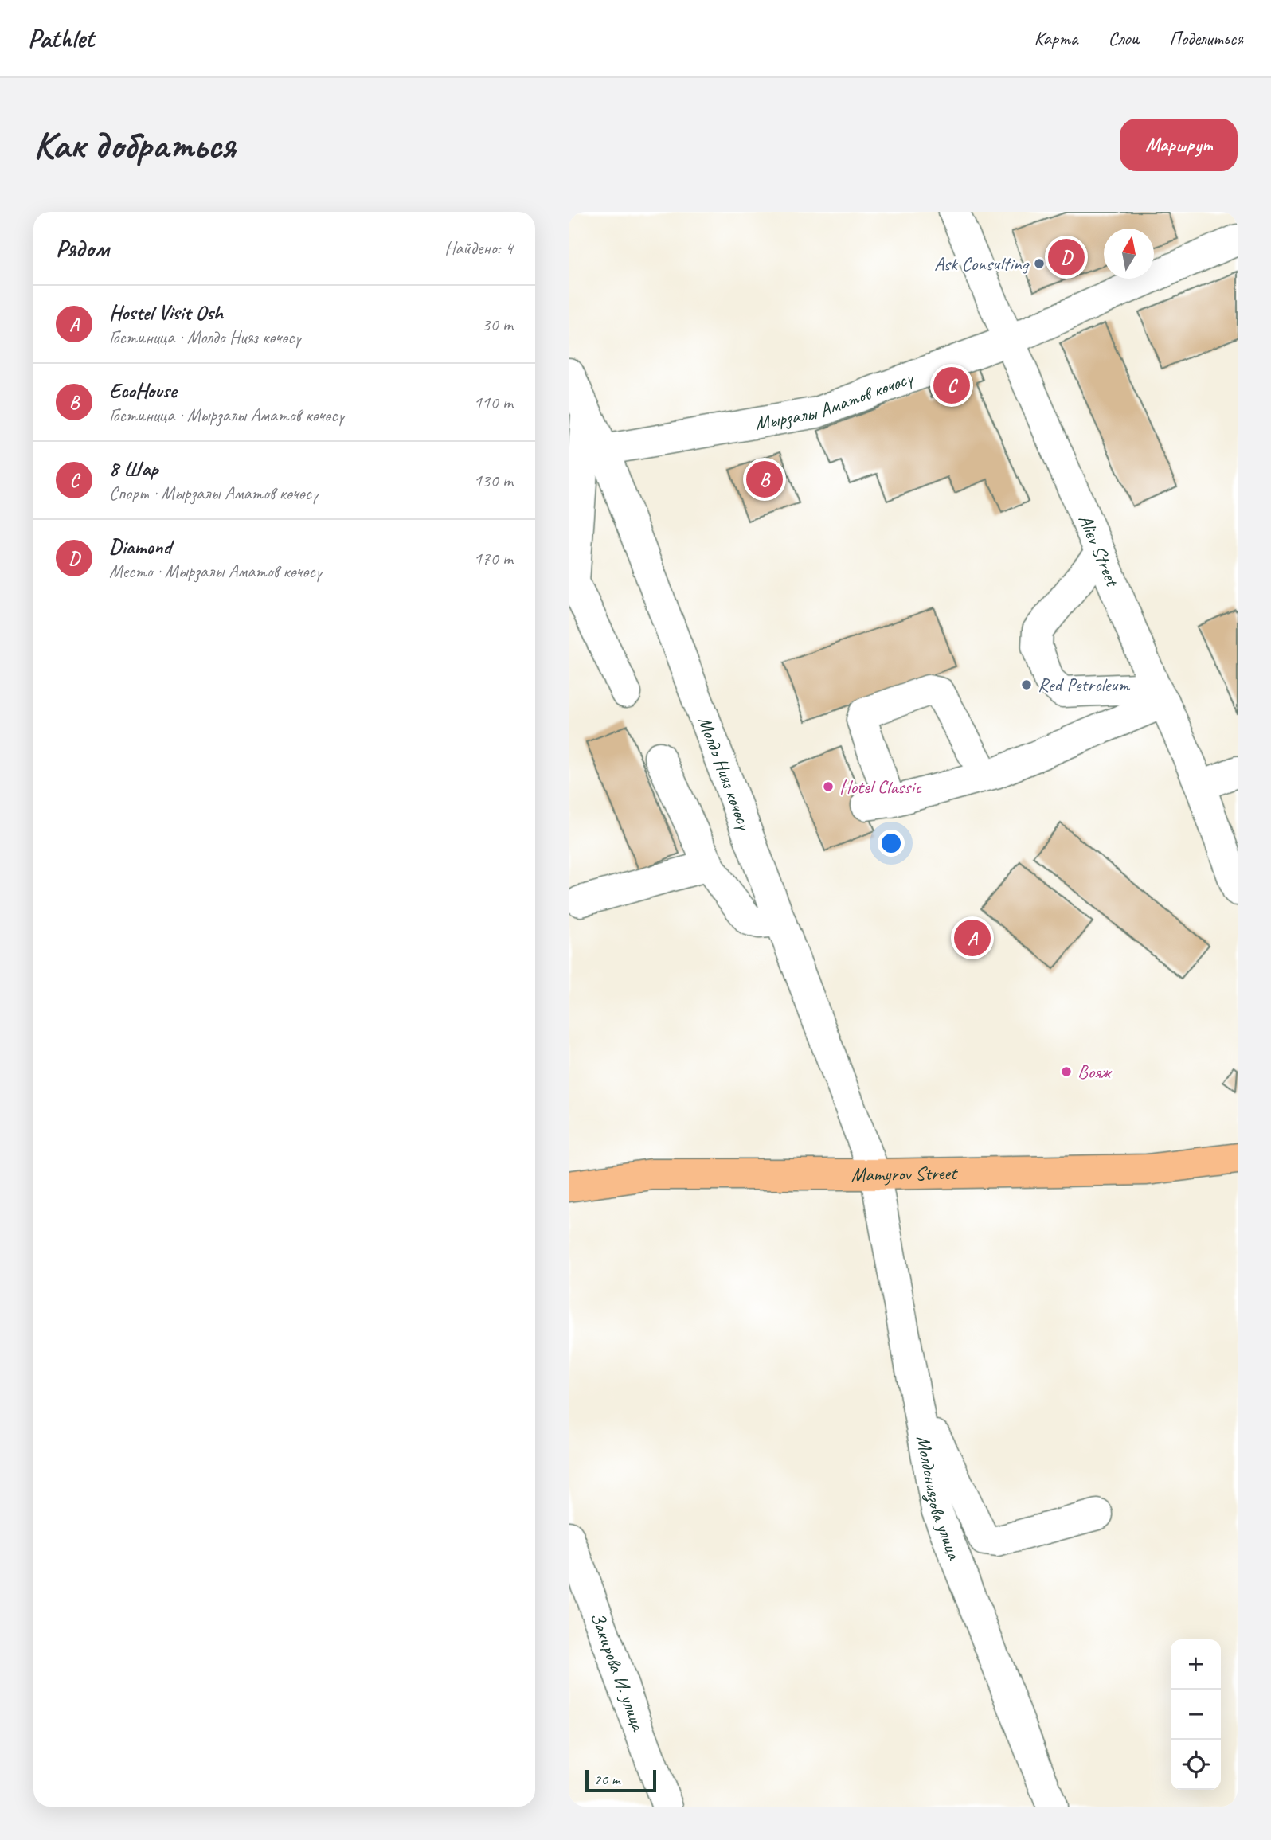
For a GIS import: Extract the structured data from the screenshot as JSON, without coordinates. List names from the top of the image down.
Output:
{
  "streets": {
    "main road": ["Mamyrov Street"],
    "street": [
      "Мырзалы Аматов көчөсү",
      "Aliev Street",
      "Молдо Нияз көчөсү",
      "Молдониязова улица",
      "Закирова И. улица"
    ]
  },
  "crossings": [
    ["Мырзалы Аматов көчөсү", "Aliev Street"],
    ["Мырзалы Аматов көчөсү", "Молдо Нияз көчөсү"],
    ["Молдо Нияз көчөсү", "Mamyrov Street"],
    ["Молдо Нияз көчөсү", "Молдониязова улица"],
    ["Mamyrov Street", "Молдониязова улица"]
  ],
  "places": [
    "Ask Consulting",
    "Red Petroleum",
    "Hotel Classic",
    "Вояж"
  ],
  "scale_bar": "20 m",
  "north": "top",
  "page": {
    "header": "Pathlet",
    "nav": ["Карта", "Слои", "Поделиться"],
    "buttons": "Маршрут",
    "title": "Как добраться",
    "heading": ["Рядом", "Найдено: 4"],
    "pins": [
      "D",
      "C",
      "B",
      "A"
    ],
    "list": [
      {
        "mark": "A",
        "name": "Hostel Visit Osh",
        "note": "Гостиница · Молдо Нияз көчөсү",
        "value": "30 m"
      },
      {
        "mark": "B",
        "name": "EcoHouse",
        "note": "Гостиница · Мырзалы Аматов көчөсү",
        "value": "110 m"
      },
      {
        "mark": "C",
        "name": "8 Шар",
        "note": "Спорт · Мырзалы Аматов көчөсү",
        "value": "130 m"
      },
      {
        "mark": "D",
        "name": "Diamond",
        "note": "Место · Мырзалы Аматов көчөсү",
        "value": "170 m"
      }
    ],
    "map_buttons": ["+", "−"],
    "scale": "20 m"
  }
}
